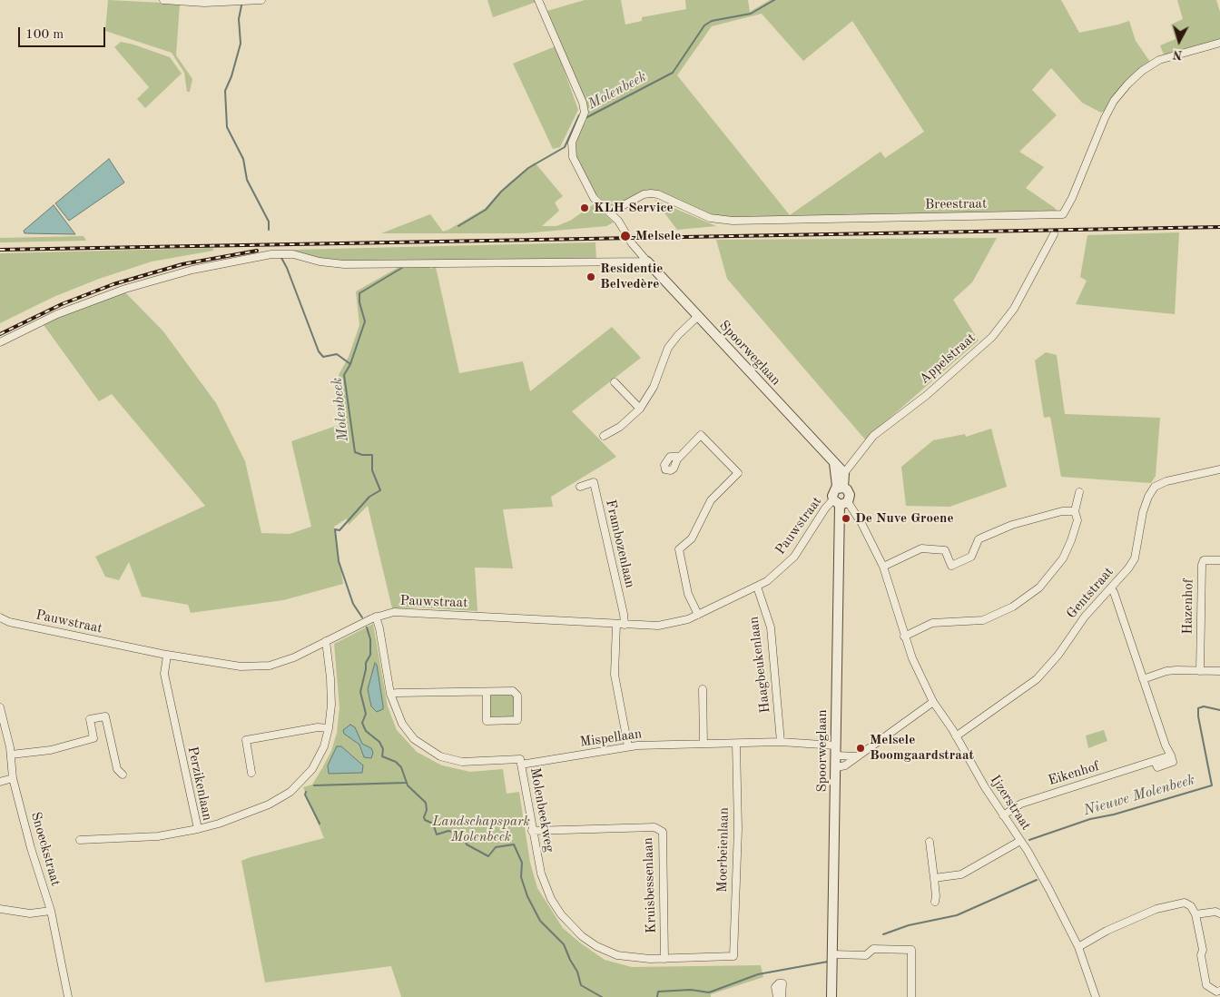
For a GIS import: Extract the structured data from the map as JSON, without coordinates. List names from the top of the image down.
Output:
{
  "streets": {
    "street": [
      "Breestraat",
      "Spoorweglaan",
      "Appelstraat",
      "Pauwstraat",
      "Frambozenlaan",
      "Gentstraat",
      "Hazenhof",
      "Haagbeukenlaan",
      "Mispellaan",
      "Eikenhof",
      "Perzikenlaan",
      "Ijzerstraat",
      "Molenbeekweg",
      "Snoeckstraat",
      "Moerbeienlaan",
      "Kruisbessenlaan"
    ]
  },
  "crossings": [
    ["Breestraat", "Spoorweglaan"],
    ["Spoorweglaan", "Appelstraat"],
    ["Spoorweglaan", "Pauwstraat"],
    ["Spoorweglaan", "Mispellaan"],
    ["Spoorweglaan", "Ijzerstraat"],
    ["Pauwstraat", "Frambozenlaan"],
    ["Pauwstraat", "Haagbeukenlaan"],
    ["Pauwstraat", "Perzikenlaan"],
    ["Pauwstraat", "Ijzerstraat"],
    ["Pauwstraat", "Molenbeekweg"],
    ["Gentstraat", "Eikenhof"],
    ["Gentstraat", "Ijzerstraat"],
    ["Haagbeukenlaan", "Mispellaan"],
    ["Mispellaan", "Molenbeekweg"],
    ["Mispellaan", "Moerbeienlaan"],
    ["Eikenhof", "Ijzerstraat"],
    ["Molenbeekweg", "Moerbeienlaan"],
    ["Molenbeekweg", "Kruisbessenlaan"]
  ],
  "water": ["Molenbeek", "Nieuwe Molenbeek"],
  "parks": ["Landschapspark Molenbeek"],
  "places": [
    "KLH Service",
    "Melsele",
    "Residentie Belvedère",
    "De Nuve Groene",
    "Melsele Boomgaardstraat"
  ],
  "scale_bar": "100 m",
  "north": "bottom"
}
